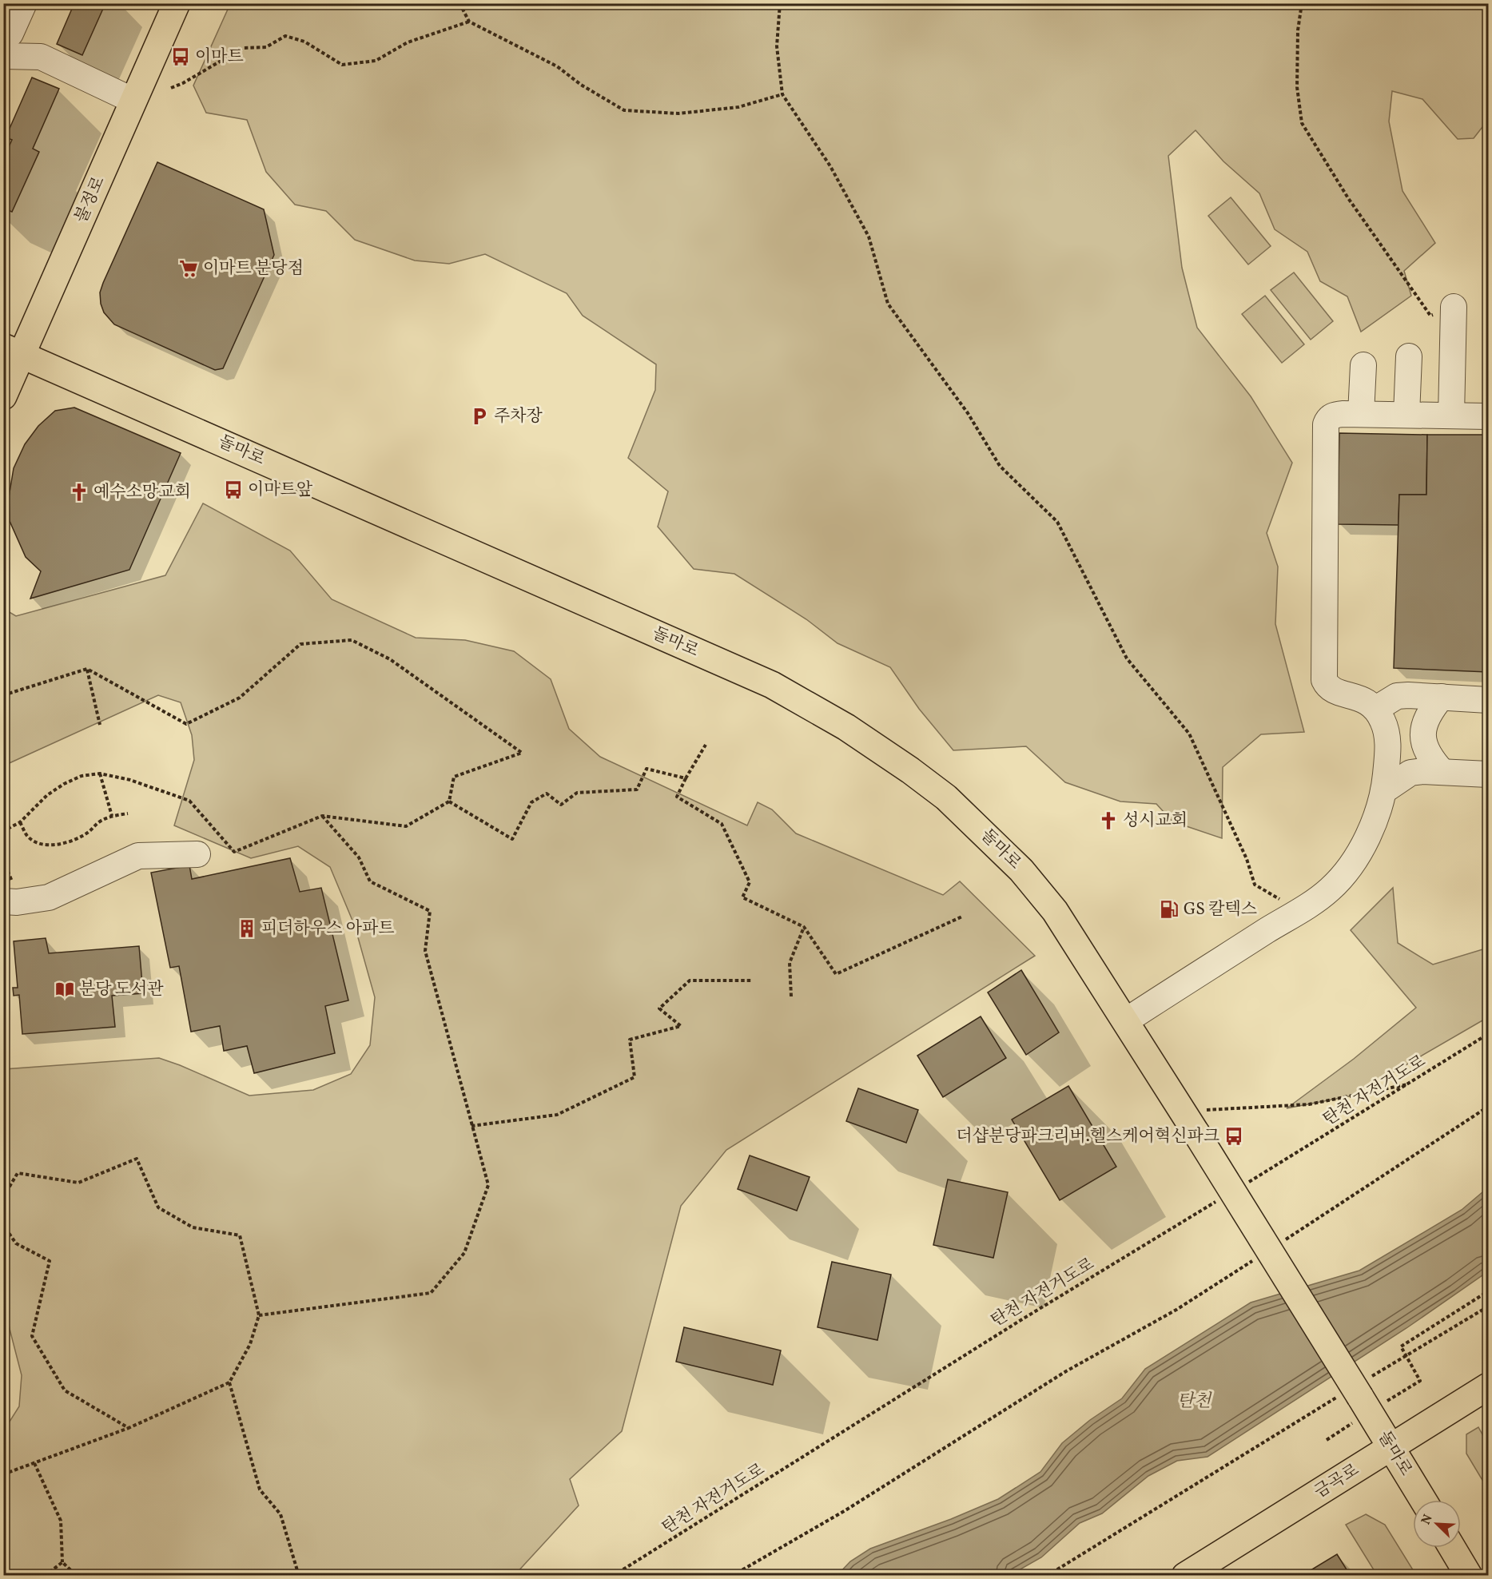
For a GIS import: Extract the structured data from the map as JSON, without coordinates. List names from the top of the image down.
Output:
{
  "streets": {
    "main road": ["불정로", "돌마로", "금곡로"],
    "path": ["탄천 자전거도로"]
  },
  "crossings": [
    ["불정로", "돌마로"],
    ["돌마로", "금곡로"]
  ],
  "water": ["탄천"],
  "places": {
    "bus stop": ["이마트", "이마트앞", "더샵분당파크리버.헬스케어혁신파크"],
    "supermarket": ["이마트 분당점"],
    "parking": ["주차장"],
    "church": ["예수소망교회", "성시교회"],
    "fuel station": ["GS 칼텍스"],
    "building": ["피더하우스 아파트"],
    "library": ["분당 도서관"]
  },
  "north": "top left"
}
